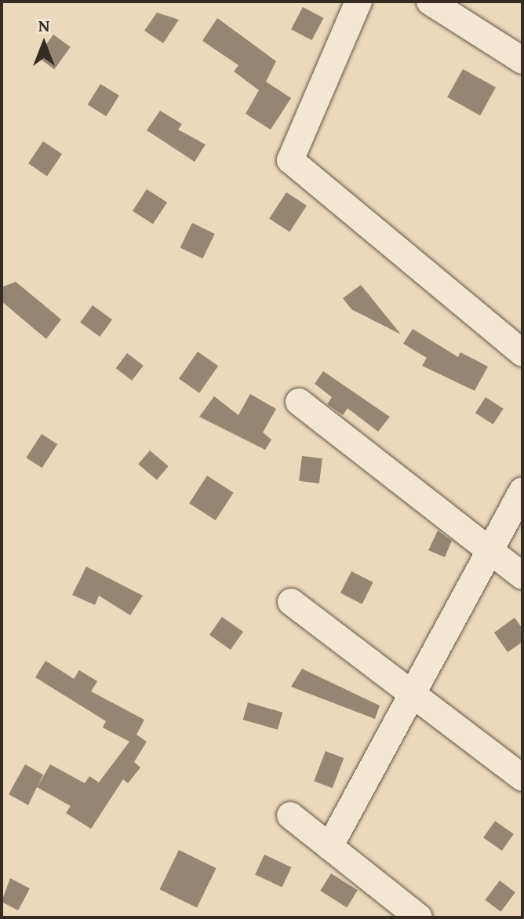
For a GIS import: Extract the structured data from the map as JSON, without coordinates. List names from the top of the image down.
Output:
{
  "north": "top"
}
